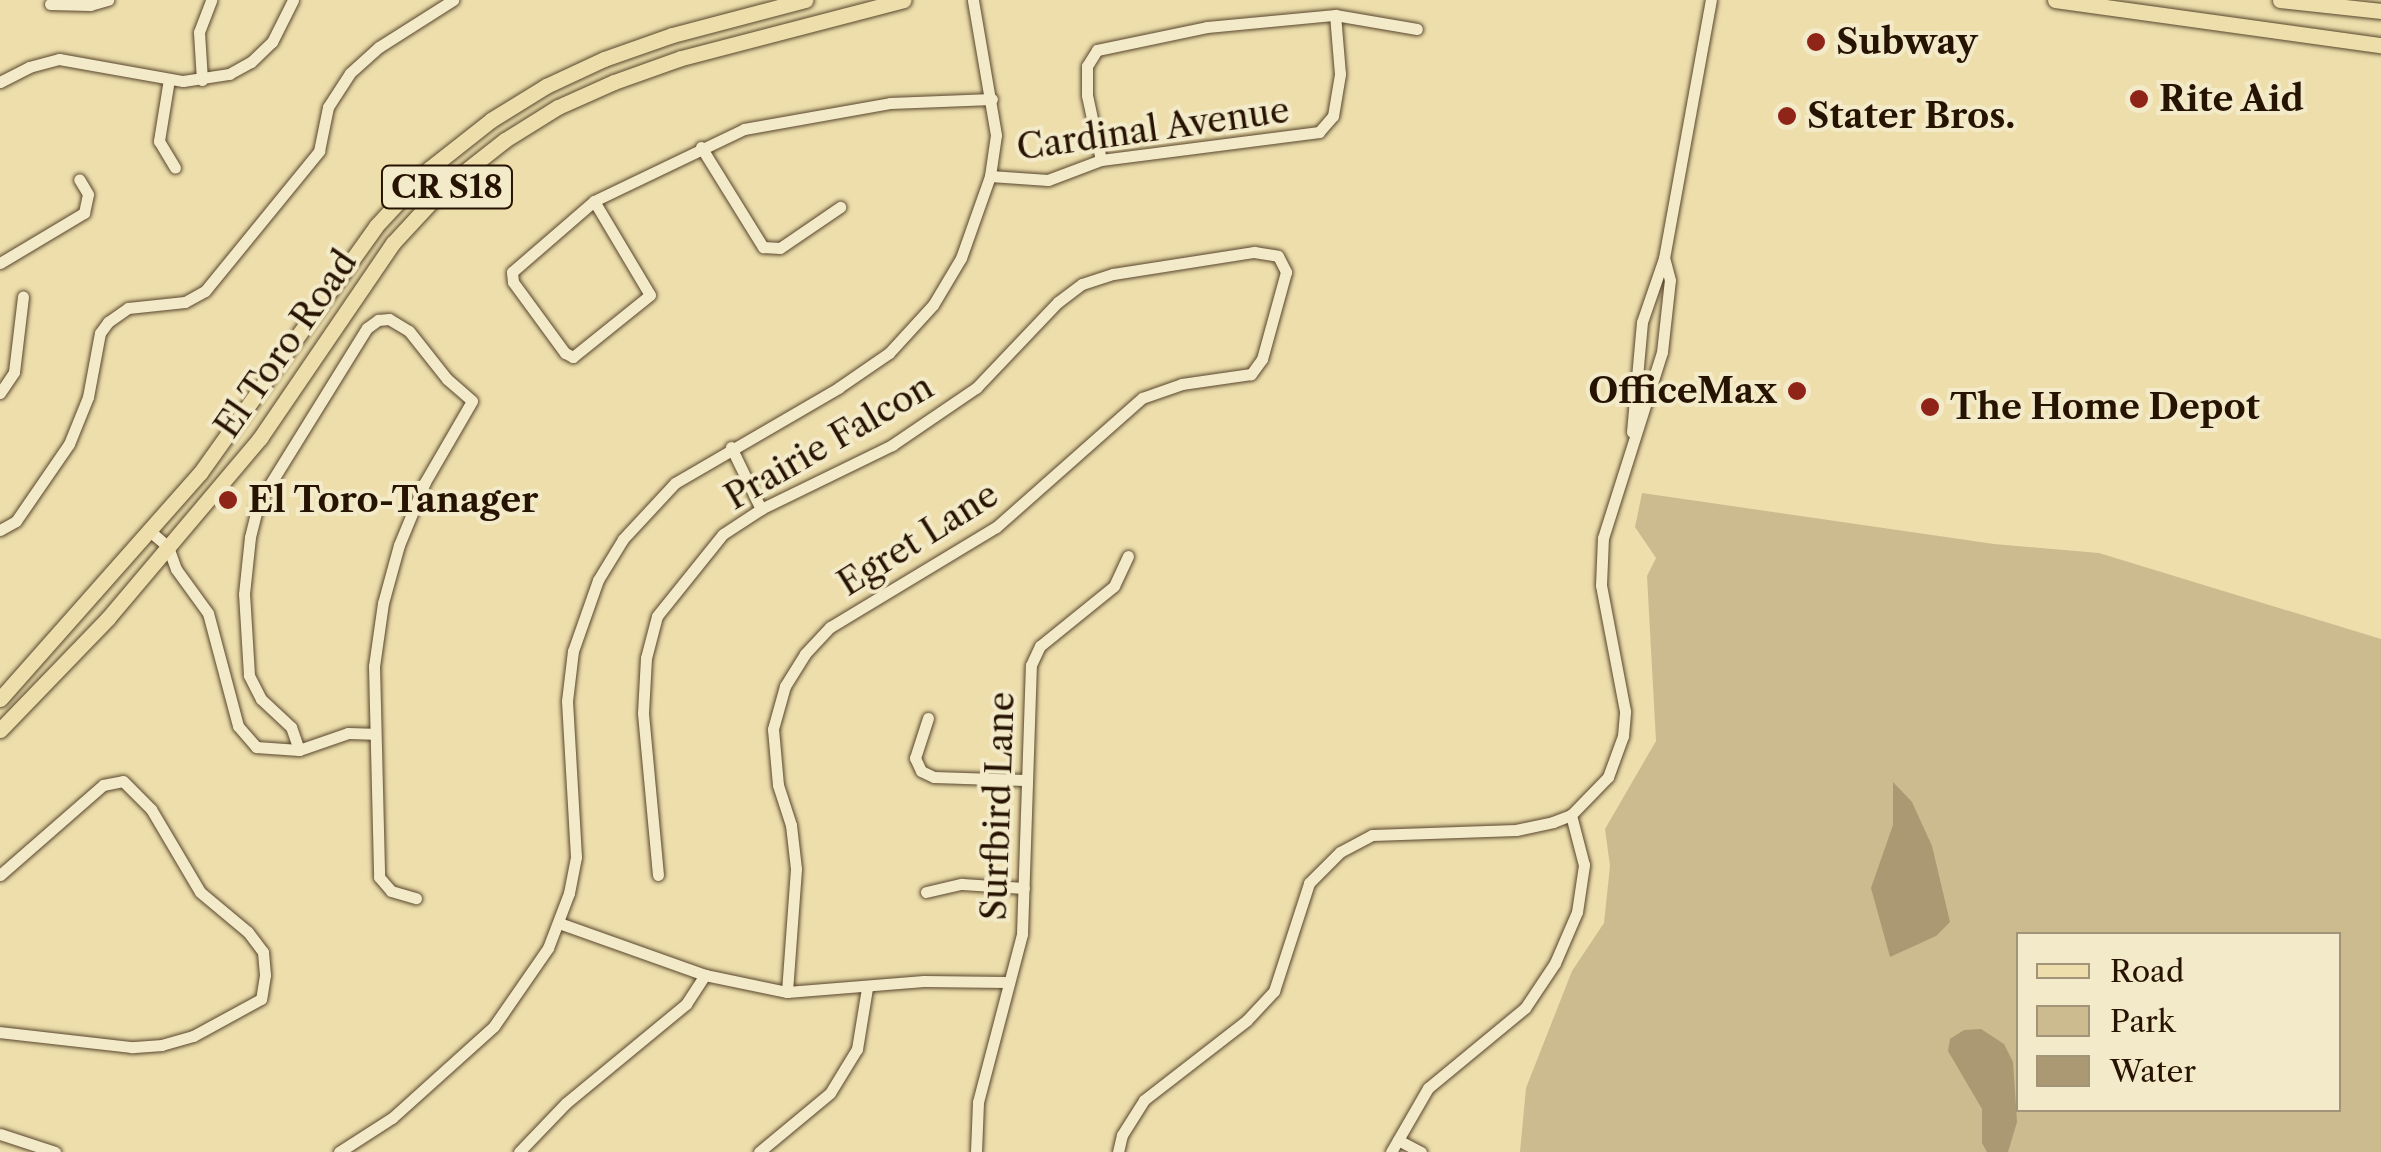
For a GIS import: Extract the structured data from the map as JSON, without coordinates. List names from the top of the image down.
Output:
{
  "streets": {
    "main road": ["CR S18", "El Toro Road"],
    "street": [
      "Cardinal Avenue",
      "Prairie Falcon",
      "Egret Lane",
      "Surfbird Lane"
    ]
  },
  "crossings": [
    ["Prairie Falcon", "Egret Lane"]
  ],
  "places": [
    "Subway",
    "Rite Aid",
    "Stater Bros.",
    "OfficeMax",
    "The Home Depot",
    "El Toro-Tanager"
  ],
  "legend": ["Road", "Park", "Water"]
}
